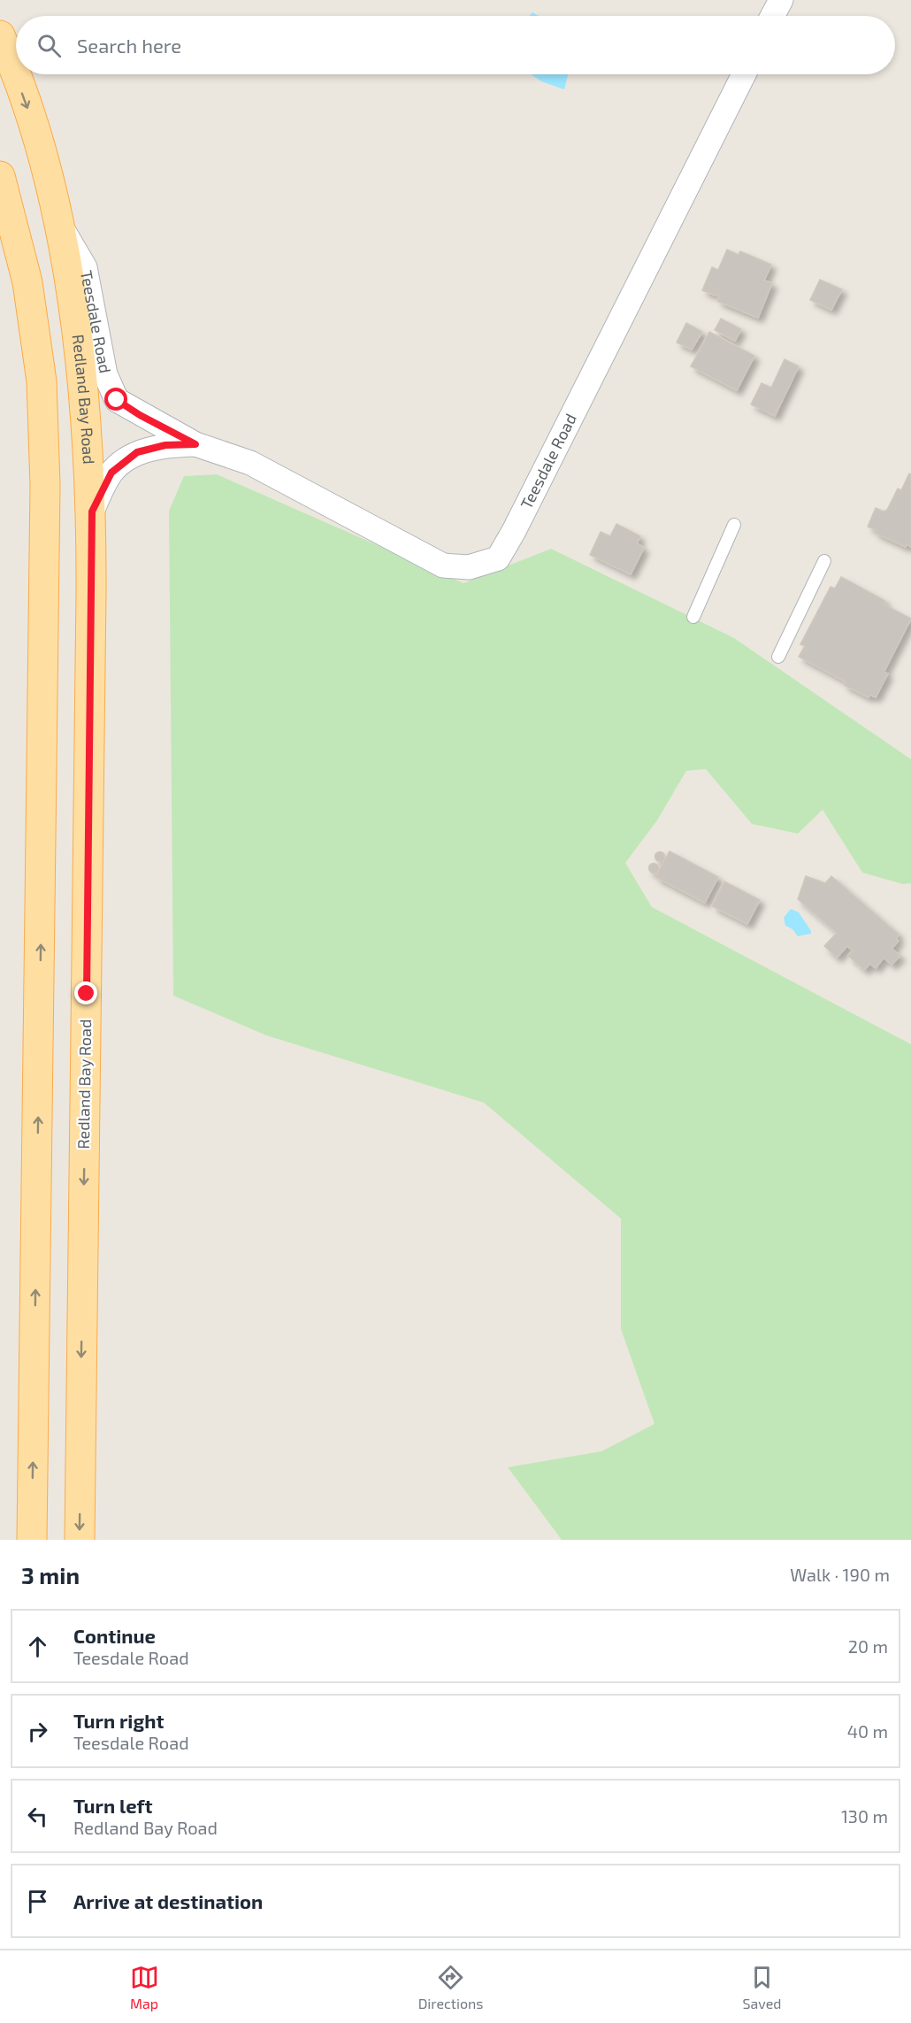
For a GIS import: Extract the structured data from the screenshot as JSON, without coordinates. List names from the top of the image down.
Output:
{
  "streets": {
    "main road": ["Redland Bay Road"],
    "street": ["Teesdale Road"]
  },
  "crossings": [
    ["Teesdale Road", "Redland Bay Road"]
  ],
  "page": {
    "search": "Search here",
    "heading": ["3 min", "Walk · 190 m"],
    "list": [
      ["Continue", "Teesdale Road", "20 m"],
      ["Turn right", "Teesdale Road", "40 m"],
      ["Turn left", "Redland Bay Road", "130 m"],
      "Arrive at destination"
    ],
    "nav": ["Map", "Directions", "Saved"]
  }
}
